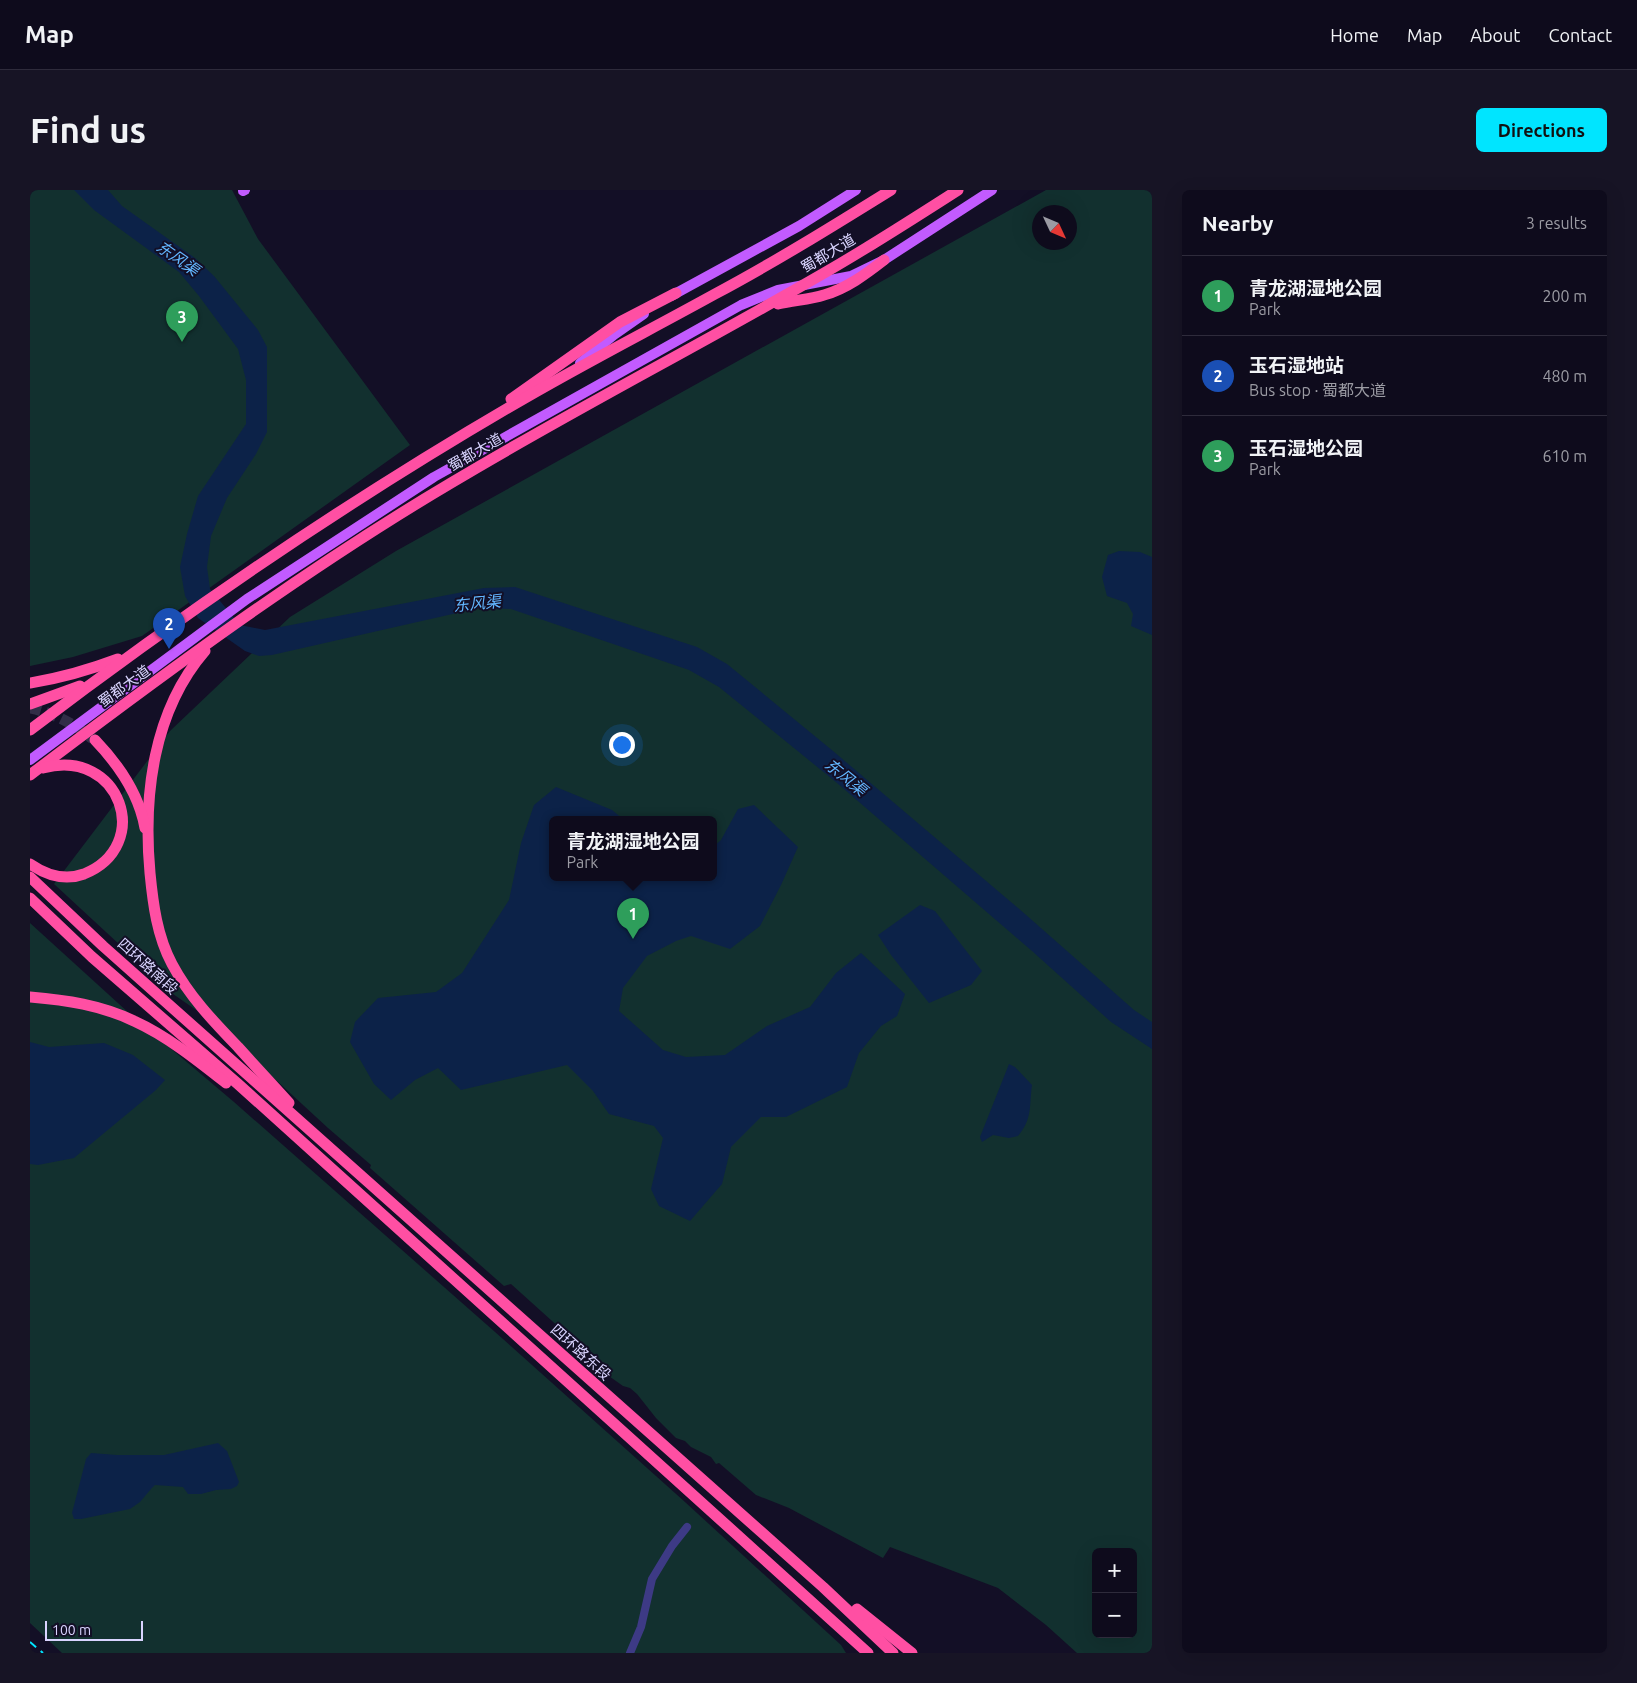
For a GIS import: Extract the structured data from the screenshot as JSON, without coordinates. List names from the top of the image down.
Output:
{
  "streets": {
    "highway": ["蜀都大道", "四环路南段", "四环路东段"]
  },
  "crossings": [
    ["四环路南段", "四环路东段"]
  ],
  "water": ["东风渠"],
  "scale_bar": "100 m",
  "north": "bottom right",
  "page": {
    "header": "Map",
    "nav": [
      "Home",
      "Map",
      "About",
      "Contact"
    ],
    "buttons": "Directions",
    "title": "Find us",
    "heading": ["Nearby", "3 results"],
    "list": [
      {
        "mark": "1",
        "name": "青龙湖湿地公园",
        "note": "Park",
        "value": "200 m"
      },
      {
        "mark": "2",
        "name": "玉石湿地站",
        "note": "Bus stop · 蜀都大道",
        "value": "480 m"
      },
      {
        "mark": "3",
        "name": "玉石湿地公园",
        "note": "Park",
        "value": "610 m"
      }
    ],
    "pins": ["3", "2", "1"],
    "popup": ["青龙湖湿地公园", "Park"],
    "map_buttons": ["+", "−"],
    "scale": "100 m"
  }
}
